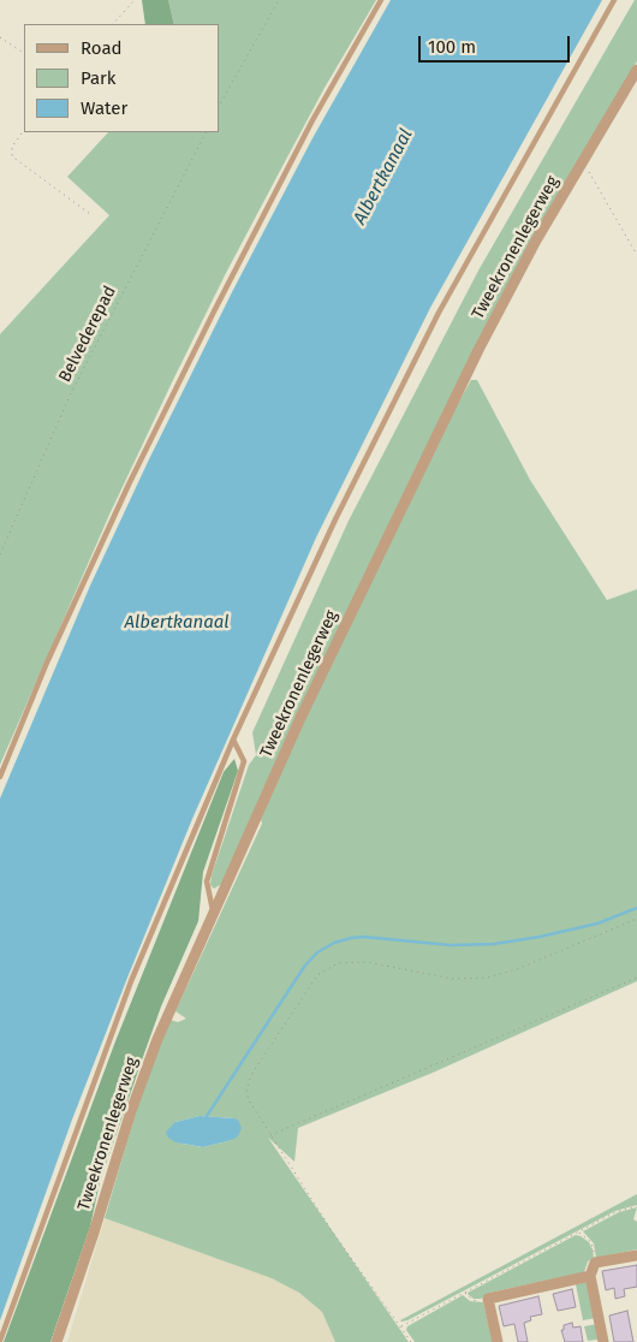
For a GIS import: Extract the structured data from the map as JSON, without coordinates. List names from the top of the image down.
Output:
{
  "streets": {
    "street": ["Tweekronenlegerweg"],
    "path": ["Belvederepad"]
  },
  "water": ["Albertkanaal"],
  "legend": ["Road", "Park", "Water"],
  "scale_bar": "100 m"
}
